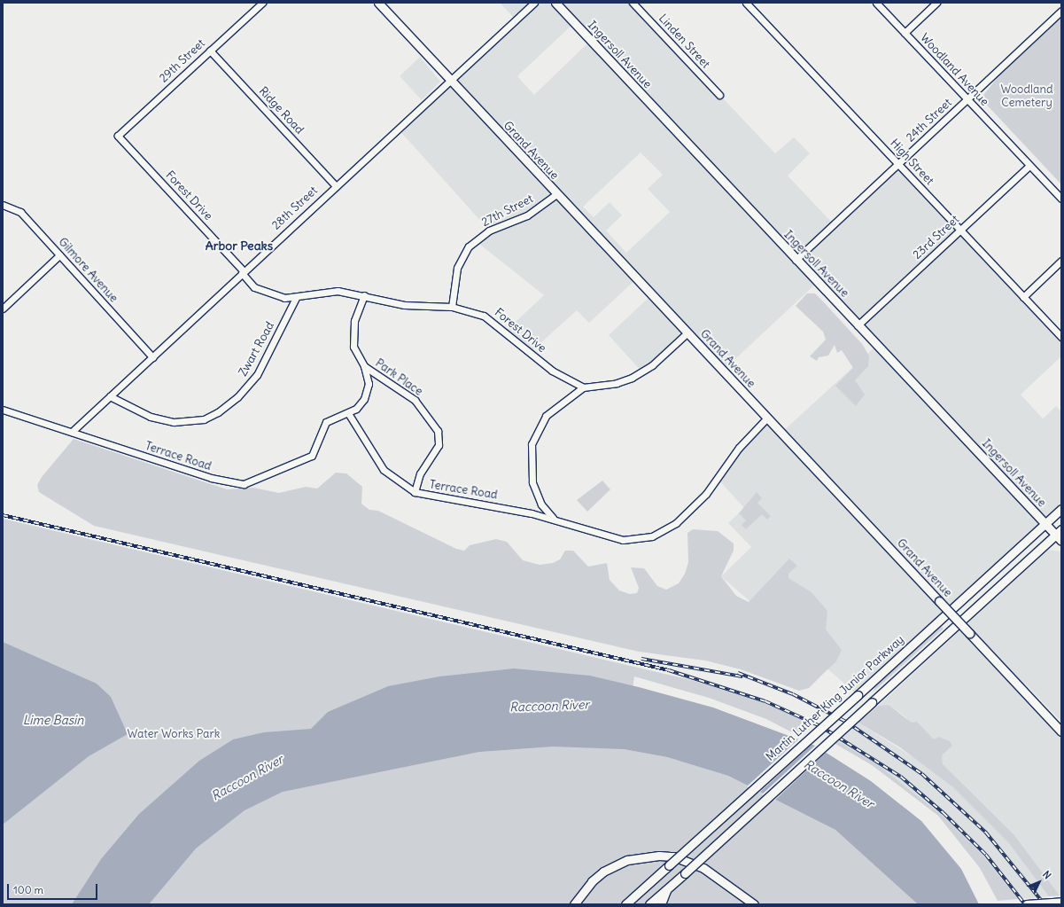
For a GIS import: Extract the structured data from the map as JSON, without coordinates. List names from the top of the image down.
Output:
{
  "streets": {
    "main road": ["Ingersoll Avenue", "Grand Avenue", "Martin Luther King Junior Parkway"],
    "street": [
      "Linden Street",
      "29th Street",
      "Woodland Avenue",
      "Ridge Road",
      "24th Street",
      "High Street",
      "Forest Drive",
      "28th Street",
      "27th Street",
      "23rd Street",
      "Gilmore Avenue",
      "Zwart Road",
      "Park Place",
      "Terrace Road"
    ]
  },
  "crossings": [
    ["Ingersoll Avenue", "24th Street"],
    ["Ingersoll Avenue", "23rd Street"],
    ["Ingersoll Avenue", "Martin Luther King Junior Parkway"],
    ["29th Street", "Ridge Road"],
    ["29th Street", "Forest Drive"],
    ["Woodland Avenue", "24th Street"],
    ["Woodland Avenue", "23rd Street"],
    ["Ridge Road", "28th Street"],
    ["24th Street", "High Street"],
    ["Grand Avenue", "28th Street"],
    ["Grand Avenue", "27th Street"],
    ["Grand Avenue", "Terrace Road"],
    ["High Street", "23rd Street"],
    ["Forest Drive", "28th Street"],
    ["Forest Drive", "27th Street"],
    ["Forest Drive", "Zwart Road"],
    ["Forest Drive", "Park Place"],
    ["28th Street", "Gilmore Avenue"],
    ["28th Street", "Zwart Road"],
    ["28th Street", "Terrace Road"],
    ["Park Place", "Terrace Road"]
  ],
  "districts": ["Arbor Peaks"],
  "water": ["Raccoon River", "Lime Basin"],
  "parks": ["Woodland Cemetery", "Water Works Park"],
  "scale_bar": "100 m",
  "north": "top right"
}
